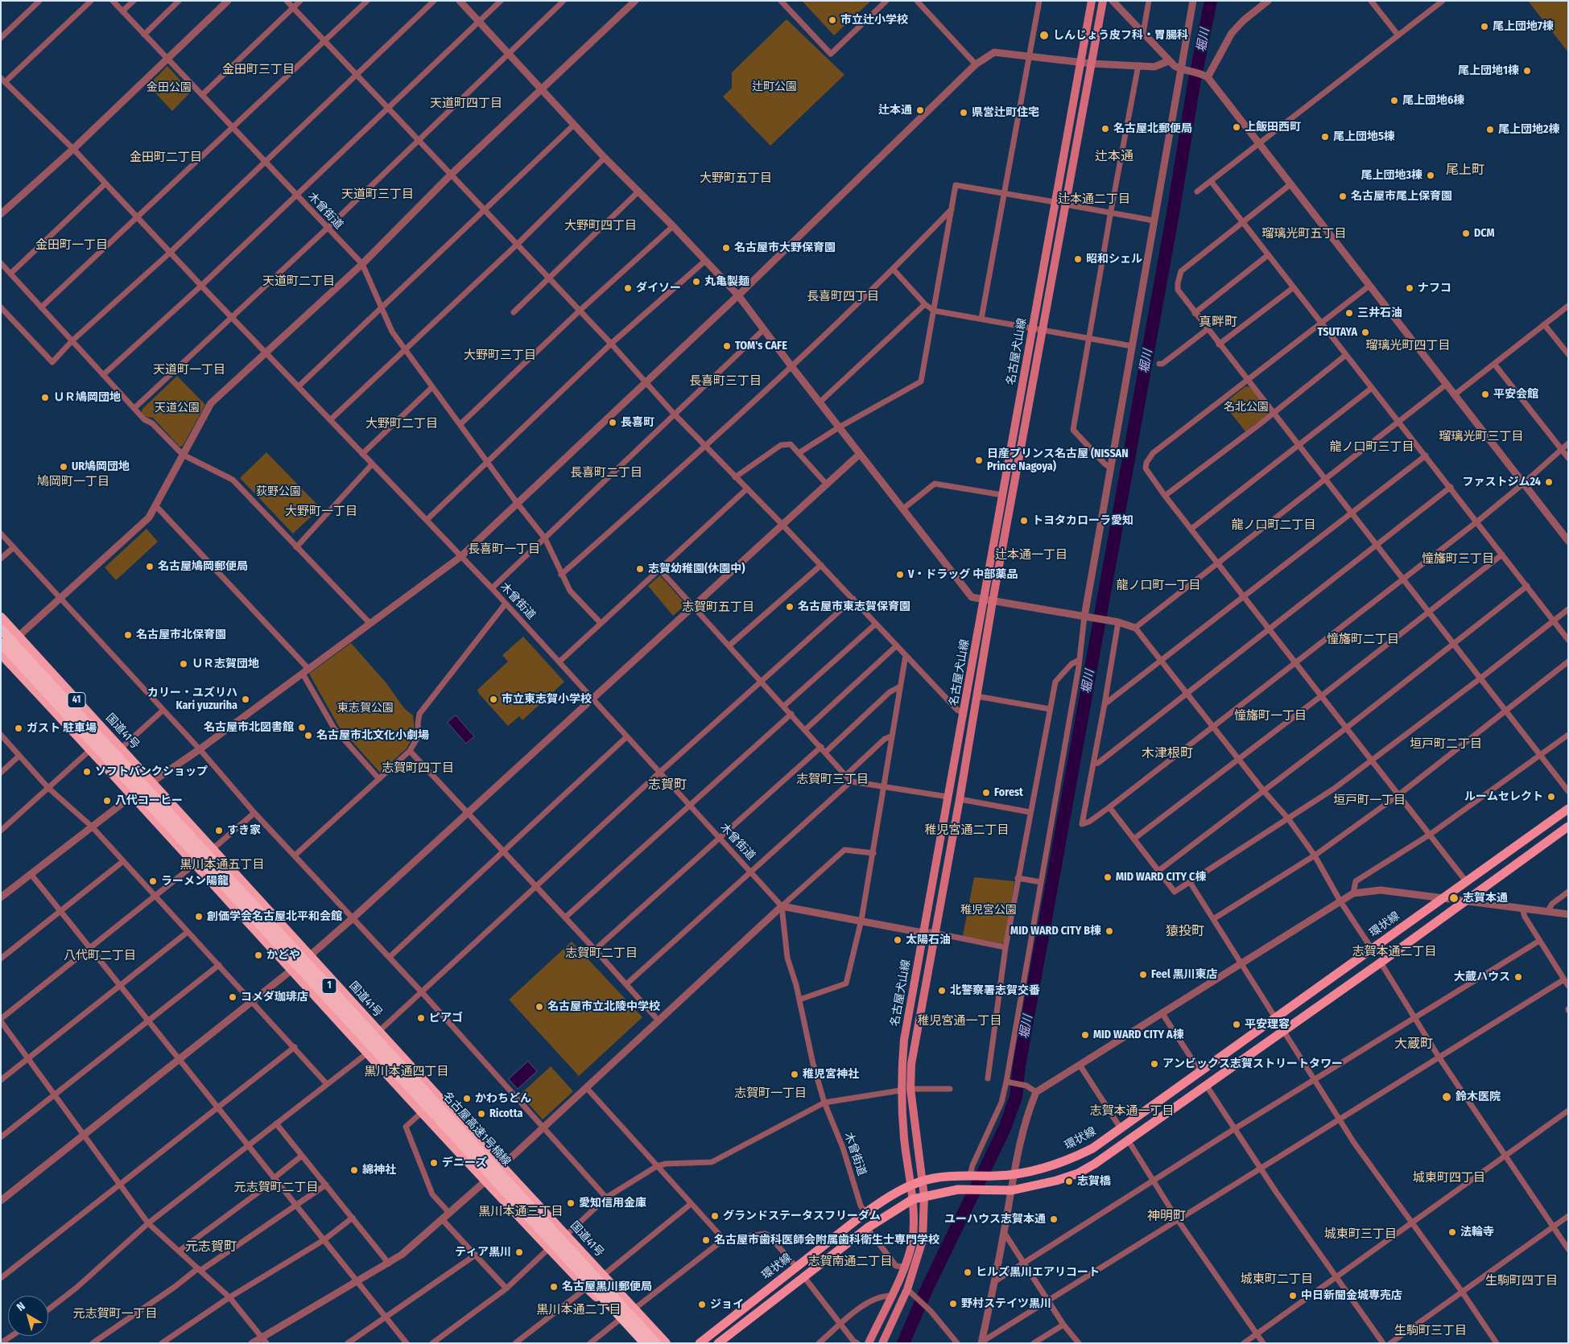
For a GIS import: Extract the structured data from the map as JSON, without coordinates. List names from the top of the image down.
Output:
{
  "streets": {
    "highway": [
      "41",
      "国道41号",
      "1",
      "名古屋高速1号楠線"
    ],
    "main road": ["名古屋犬山線", "環状線"],
    "street": ["木曾街道"]
  },
  "crossings": [
    ["木曾街道", "環状線"],
    ["名古屋犬山線", "環状線"],
    ["41", "名古屋高速1号楠線"]
  ],
  "districts": [
    "金田町三丁目",
    "天道町四丁目",
    "辻本通",
    "金田町二丁目",
    "尾上町",
    "大野町五丁目",
    "天道町三丁目",
    "辻本通二丁目",
    "大野町四丁目",
    "瑠璃光町五丁目",
    "金田町一丁目",
    "天道町二丁目",
    "長喜町四丁目",
    "真畔町",
    "瑠璃光町四丁目",
    "大野町三丁目",
    "天道町一丁目",
    "長喜町三丁目",
    "大野町二丁目",
    "瑠璃光町三丁目",
    "龍ノ口町三丁目",
    "長喜町二丁目",
    "鳩岡町一丁目",
    "大野町一丁目",
    "龍ノ口町二丁目",
    "長喜町一丁目",
    "辻本通一丁目",
    "憧旛町三丁目",
    "龍ノ口町一丁目",
    "志賀町五丁目",
    "憧旛町二丁目",
    "憧旛町一丁目",
    "垣戸町二丁目",
    "木津根町",
    "志賀町四丁目",
    "志賀町三丁目",
    "志賀町",
    "垣戸町一丁目",
    "稚児宮通二丁目",
    "黒川本通五丁目",
    "猿投町",
    "志賀本通二丁目",
    "志賀町二丁目",
    "八代町二丁目",
    "稚児宮通一丁目",
    "大蔵町",
    "黒川本通四丁目",
    "志賀町一丁目",
    "志賀本通一丁目",
    "城東町四丁目",
    "元志賀町二丁目",
    "黒川本通三丁目",
    "神明町",
    "城東町三丁目",
    "元志賀町",
    "志賀南通二丁目",
    "城東町二丁目",
    "生駒町四丁目",
    "黒川本通二丁目",
    "元志賀町一丁目",
    "生駒町三丁目"
  ],
  "water": ["堀川"],
  "parks": [
    "辻町公園",
    "金田公園",
    "名北公園",
    "天道公園",
    "荻野公園",
    "東志賀公園",
    "稚児宮公園"
  ],
  "places": [
    "市立辻小学校",
    "尾上団地7棟",
    "しんじょう皮フ科・胃腸科",
    "尾上団地1棟",
    "尾上団地6棟",
    "辻本通",
    "県営辻町住宅",
    "上飯田西町",
    "名古屋北郵便局",
    "尾上団地2棟",
    "尾上団地5棟",
    "尾上団地3棟",
    "名古屋市尾上保育園",
    "DCM",
    "名古屋市大野保育園",
    "昭和シェル",
    "丸亀製麺",
    "ダイソー",
    "ナフコ",
    "三井石油",
    "TSUTAYA",
    "TOM's CAFE",
    "平安会館",
    "ＵＲ鳩岡団地",
    "長喜町",
    "日産プリンス名古屋 (NISSAN Prince Nagoya)",
    "UR鳩岡団地",
    "ファストジム24",
    "トヨタカローラ愛知",
    "名古屋鳩岡郵便局",
    "志賀幼稚園(休園中)",
    "V・ドラッグ 中部薬品",
    "名古屋市東志賀保育園",
    "名古屋市北保育園",
    "ＵＲ志賀団地",
    "カリー・ユズリハ Kari yuzuriha",
    "市立東志賀小学校",
    "名古屋市北図書館",
    "ガスト 駐車場",
    "名古屋市北文化小劇場",
    "ソフトバンクショップ",
    "Forest",
    "ルームセレクト",
    "八代コーヒー",
    "すき家",
    "MID WARD CITY C棟",
    "ラーメン陽龍",
    "志賀本通",
    "創価学会名古屋北平和会館",
    "MID WARD CITY B棟",
    "太陽石油",
    "かどや",
    "Feel 黒川東店",
    "大蔵ハウス",
    "北警察署志賀交番",
    "コメダ珈琲店",
    "名古屋市立北陵中学校",
    "ピアゴ",
    "平安理容",
    "MID WARD CITY A棟",
    "アンビックス志賀ストリートタワー",
    "稚児宮神社",
    "鈴木医院",
    "かわちどん",
    "Ricotta",
    "デニーズ",
    "綿神社",
    "志賀橋",
    "愛知信用金庫",
    "グランドステータスフリーダム",
    "ユーハウス志賀本通",
    "法輪寺",
    "名古屋市歯科医師会附属歯科衛生士専門学校",
    "ティア黒川",
    "ヒルズ黒川エアリコート",
    "名古屋黒川郵便局",
    "中日新聞金城専売店",
    "野村ステイツ黒川",
    "ジョイ"
  ],
  "north": "top left"
}
